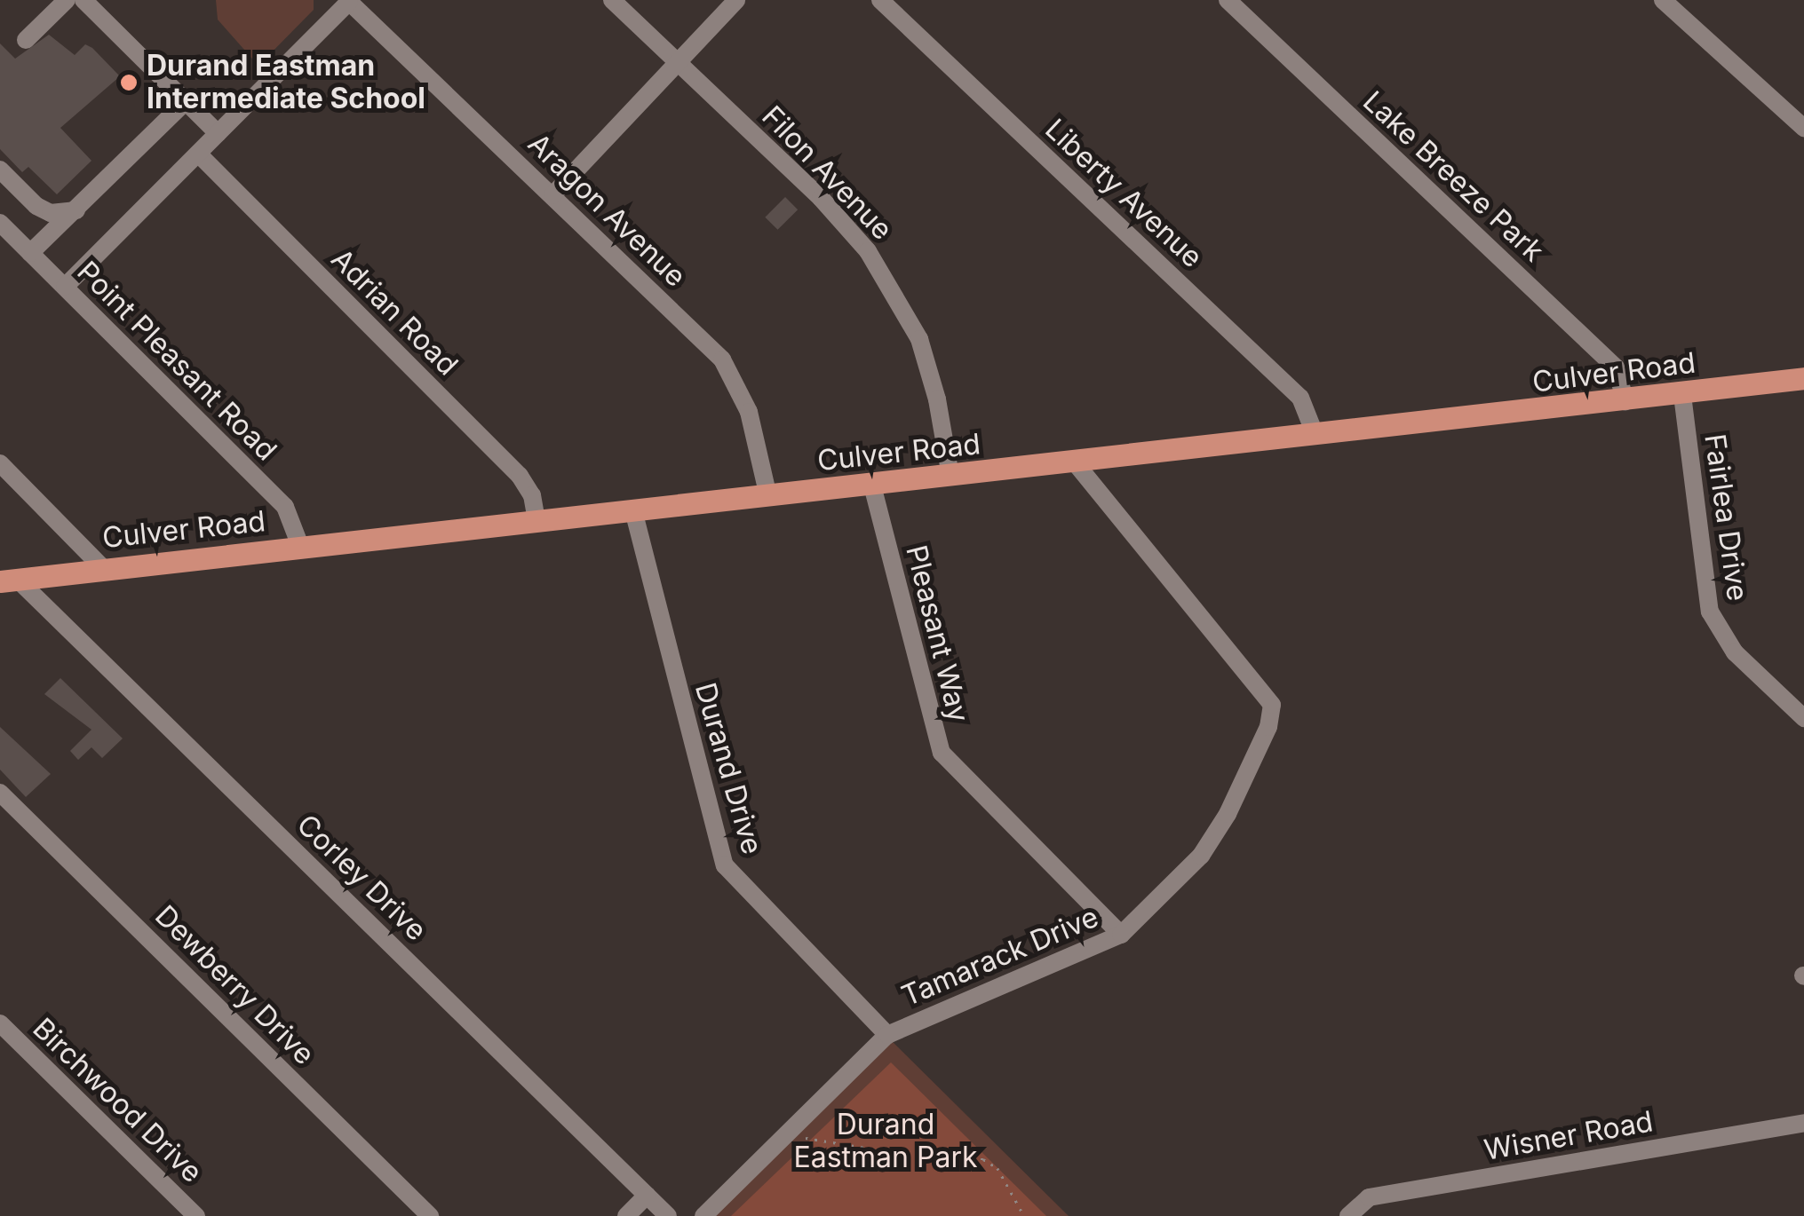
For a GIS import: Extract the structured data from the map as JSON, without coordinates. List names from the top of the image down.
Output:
{
  "streets": {
    "main road": ["Culver Road"],
    "street": [
      "Filon Avenue",
      "Lake Breeze Park",
      "Liberty Avenue",
      "Aragon Avenue",
      "Adrian Road",
      "Point Pleasant Road",
      "Fairlea Drive",
      "Pleasant Way",
      "Durand Drive",
      "Corley Drive",
      "Tamarack Drive",
      "Dewberry Drive",
      "Birchwood Drive",
      "Wisner Road"
    ]
  },
  "crossings": [
    ["Filon Avenue", "Culver Road"],
    ["Lake Breeze Park", "Culver Road"],
    ["Liberty Avenue", "Culver Road"],
    ["Aragon Avenue", "Culver Road"],
    ["Adrian Road", "Culver Road"],
    ["Point Pleasant Road", "Culver Road"],
    ["Culver Road", "Fairlea Drive"],
    ["Culver Road", "Pleasant Way"],
    ["Culver Road", "Durand Drive"],
    ["Culver Road", "Corley Drive"],
    ["Culver Road", "Tamarack Drive"],
    ["Pleasant Way", "Tamarack Drive"],
    ["Durand Drive", "Tamarack Drive"]
  ],
  "parks": ["Durand Eastman Park"],
  "places": ["Durand Eastman Intermediate School"]
}
